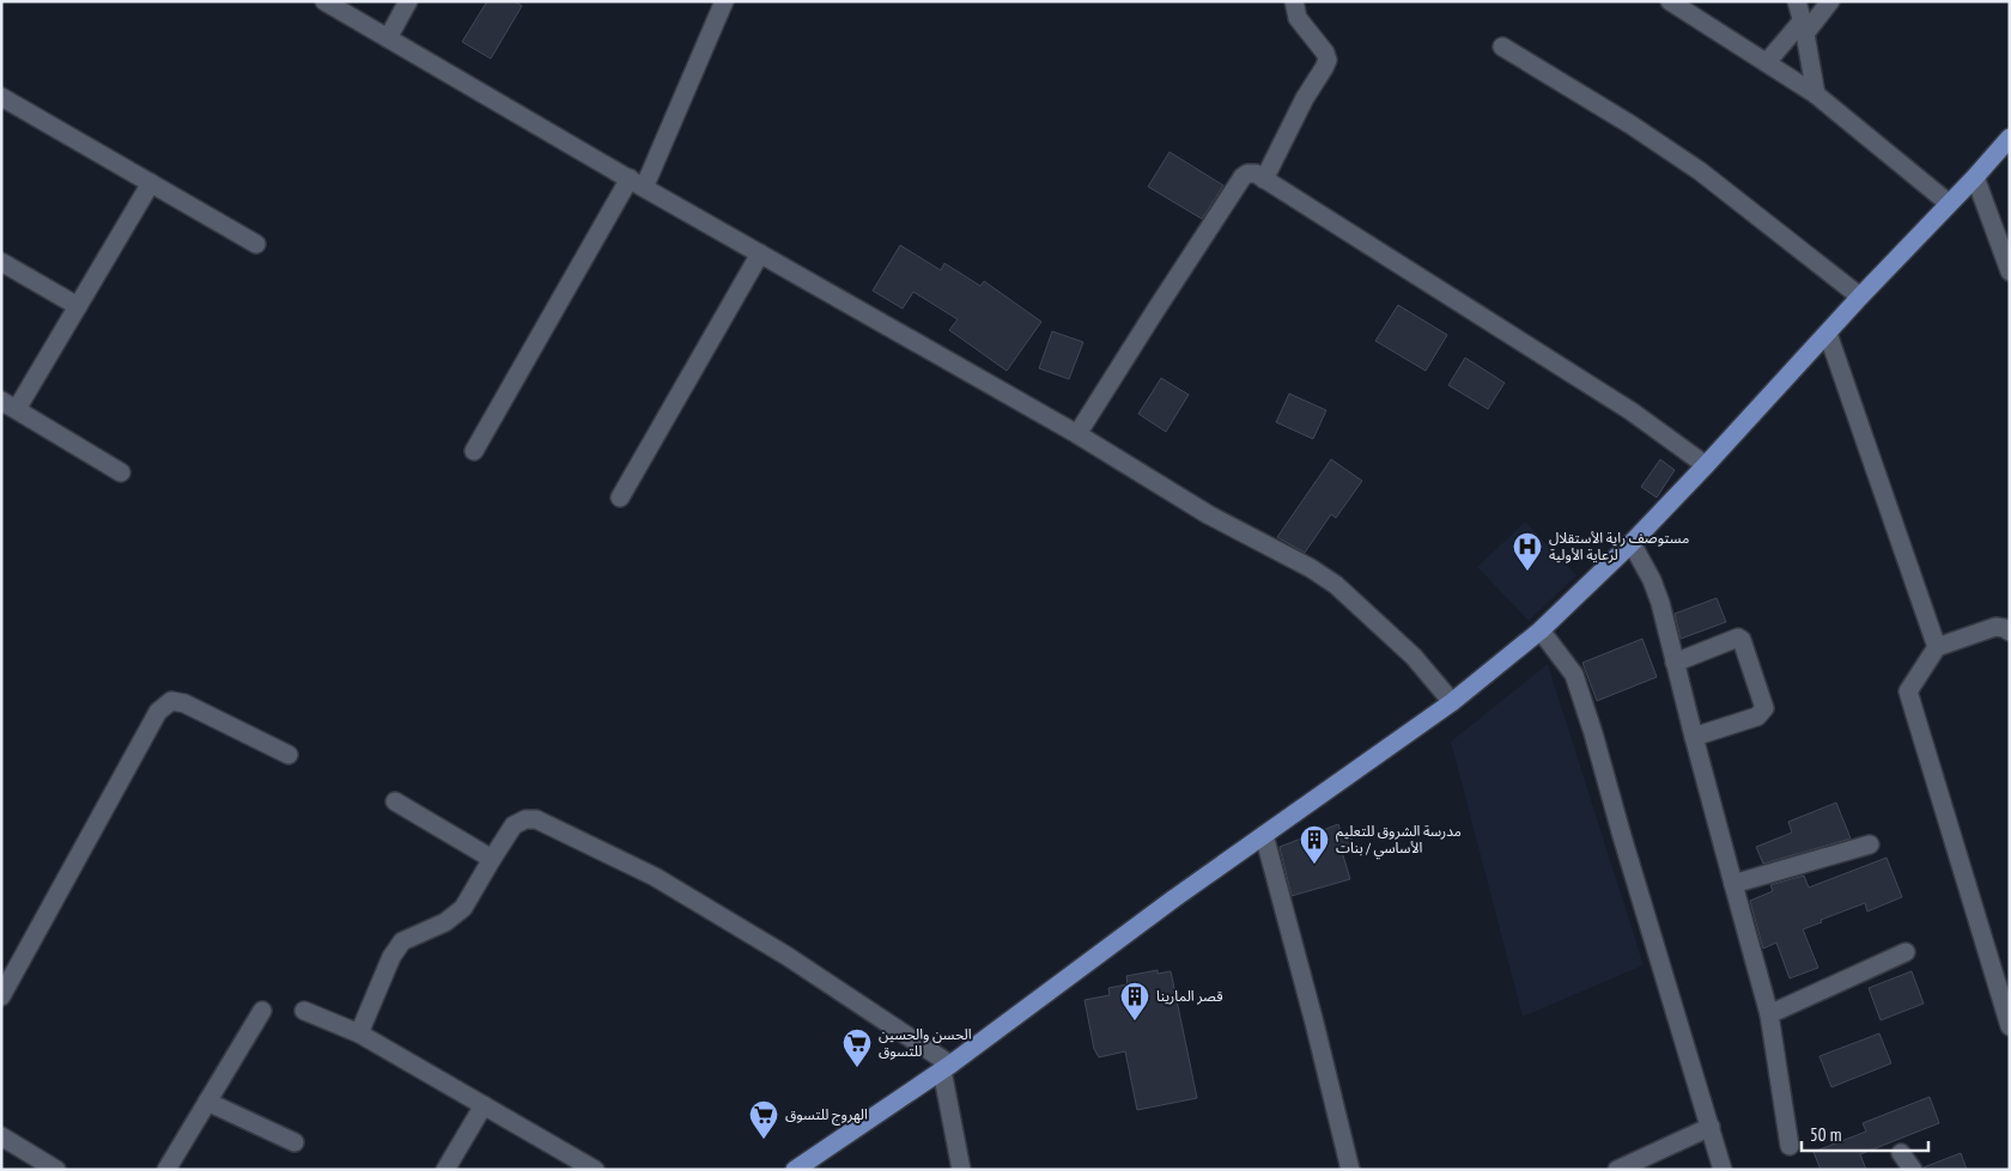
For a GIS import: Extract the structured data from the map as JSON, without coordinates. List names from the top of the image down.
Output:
{
  "places": {
    "hospital": ["مستوصف راية الأستقلال لرعاية الأولية"],
    "building": ["مدرسة الشروق للتعليم الأساسي / بنات", "قصر المارينا"],
    "supermarket": ["الحسن والحسين للتسوق", "الهروج للتسوق"]
  },
  "scale_bar": "50 m"
}
